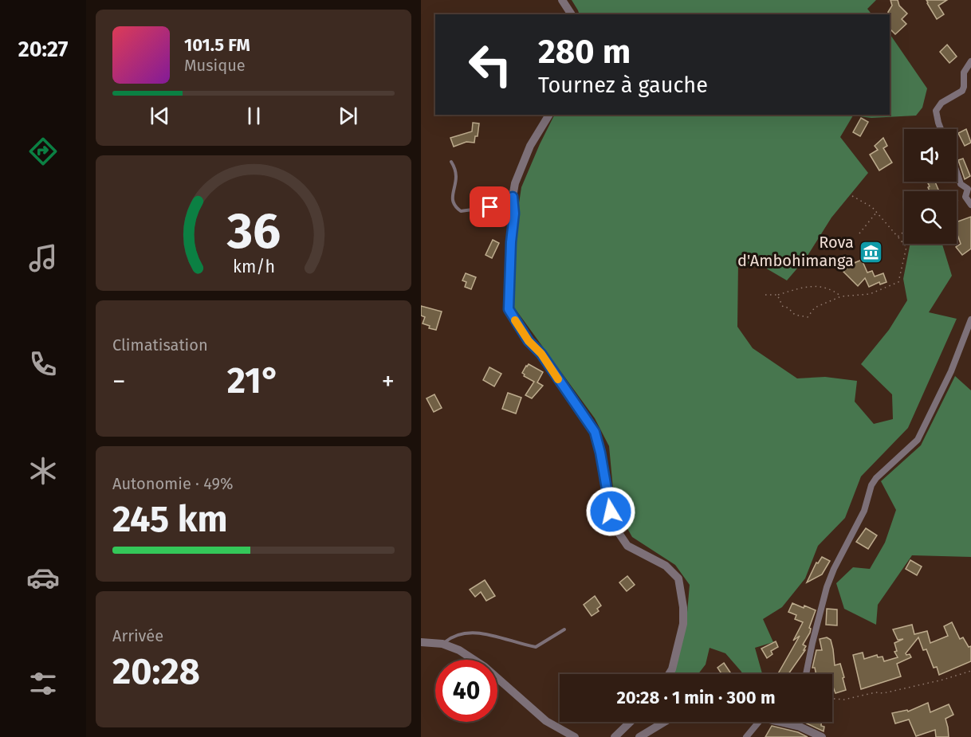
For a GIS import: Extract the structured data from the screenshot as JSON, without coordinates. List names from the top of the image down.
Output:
{
  "places": {
    "museum": ["Rova d'Ambohimanga"]
  },
  "page": {
    "tabs": "20:27",
    "turn": ["280 m", "Tournez à gauche"],
    "song": ["101.5 FM", "Musique"],
    "tile": [
      "Climatisation",
      ["Autonomie · 49%", "245 km"],
      ["Arrivée", "20:28"]
    ],
    "heat": ["−", "21°", "+"],
    "limit": "40",
    "trip": "20:28 · 1 min · 300 m",
    "gauge": ["36", "km/h"]
  }
}
